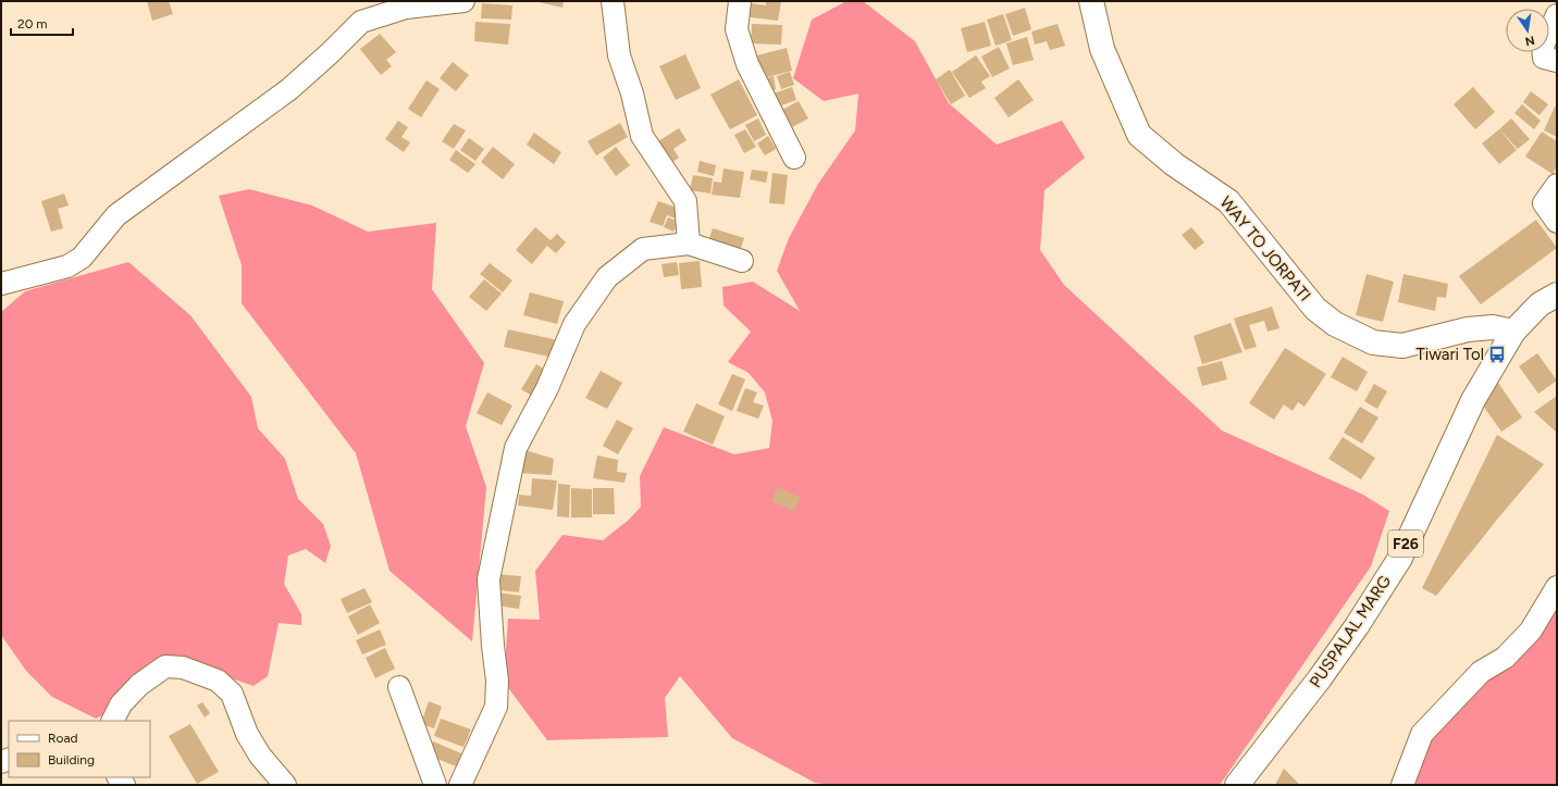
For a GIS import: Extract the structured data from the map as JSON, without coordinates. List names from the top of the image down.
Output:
{
  "streets": {
    "street": ["WAY TO JORPATI", "F26", "PUSPALAL MARG"]
  },
  "crossings": [
    ["WAY TO JORPATI", "PUSPALAL MARG"]
  ],
  "places": {
    "bus stop": ["Tiwari Tol"]
  },
  "legend": ["Road", "Building"],
  "scale_bar": "20 m",
  "north": "bottom"
}
